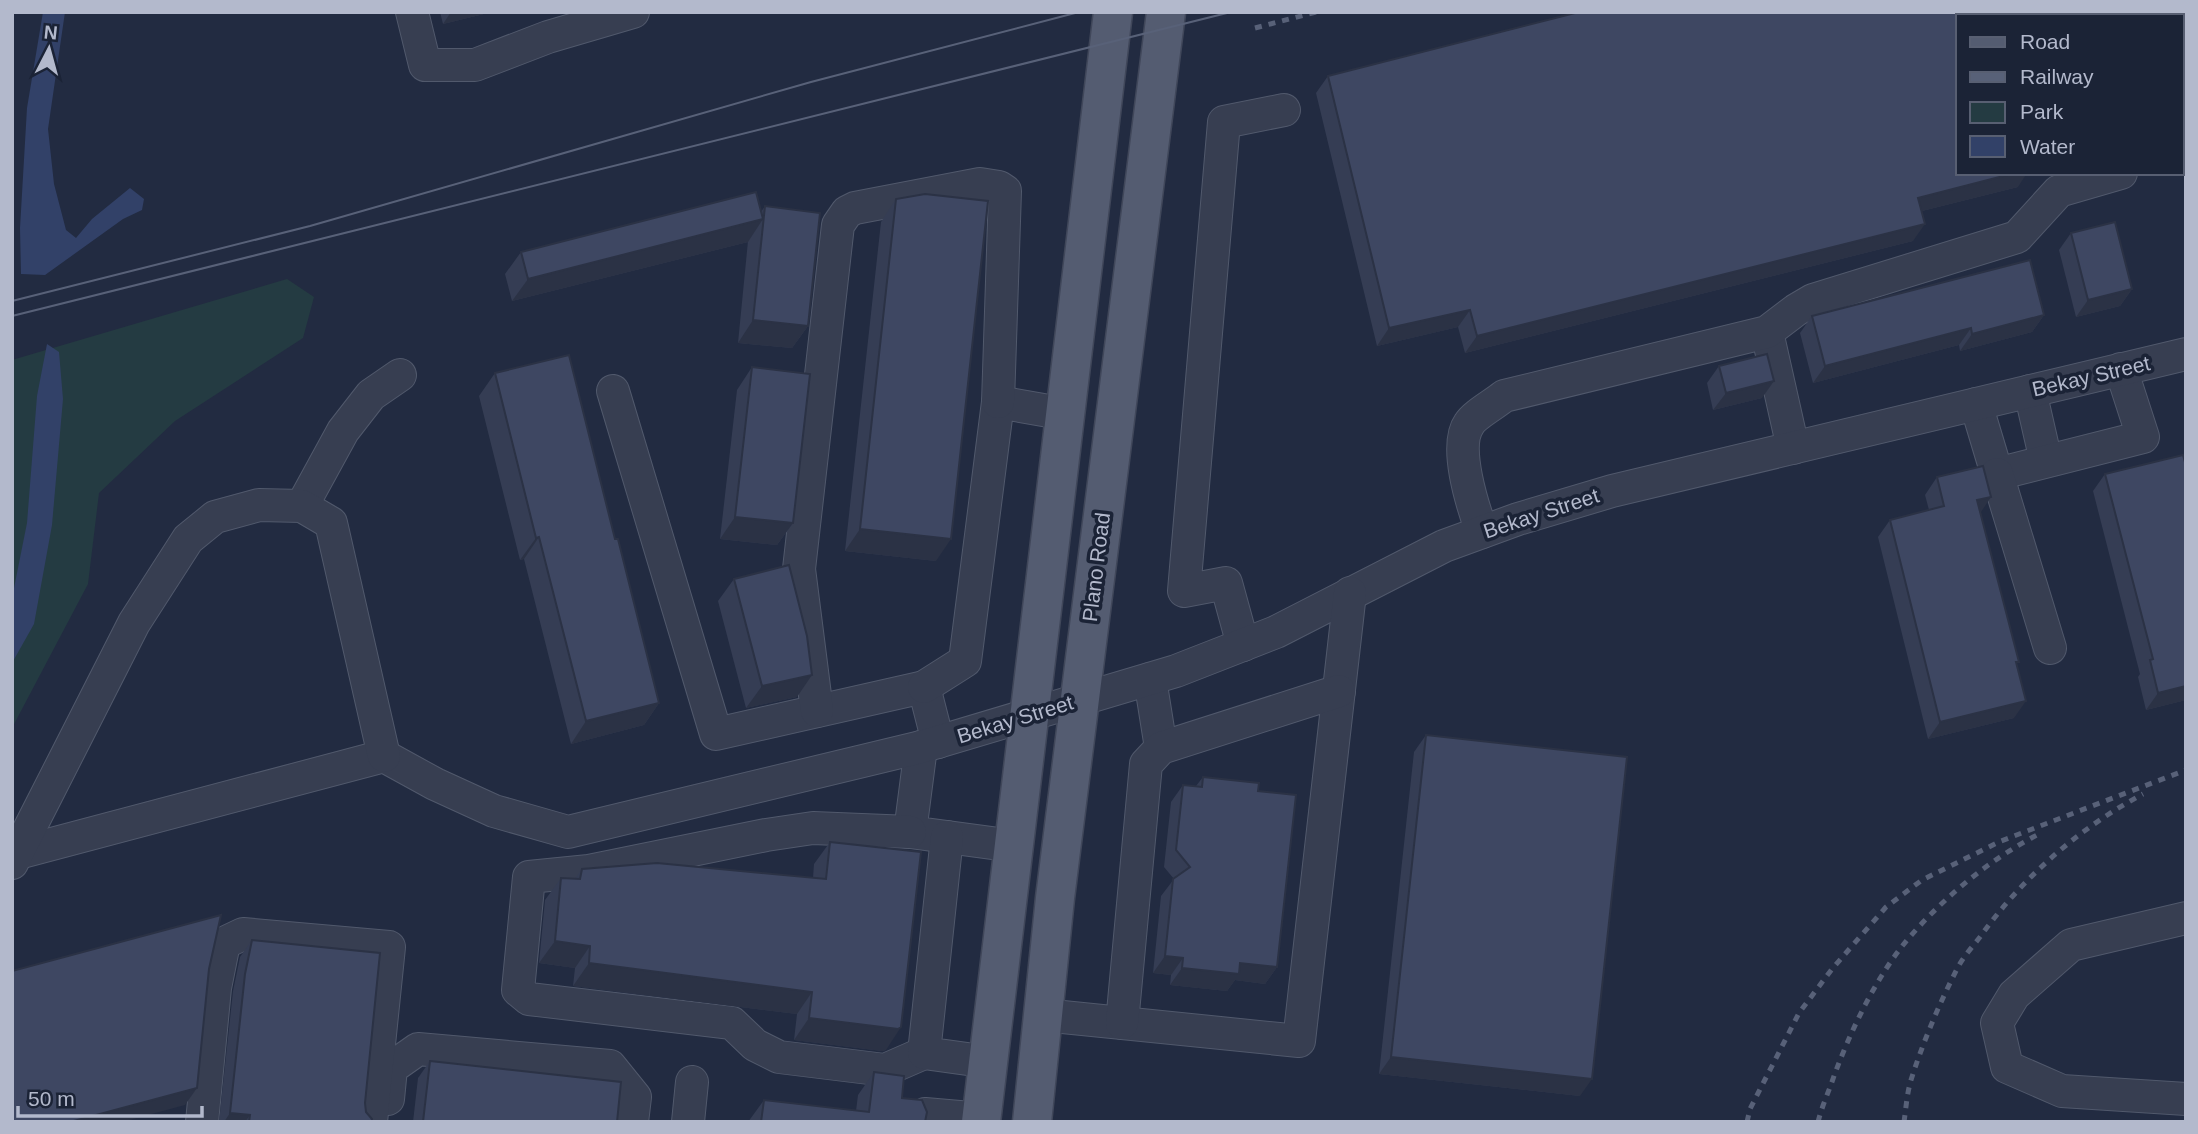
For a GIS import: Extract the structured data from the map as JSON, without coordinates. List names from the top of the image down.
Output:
{
  "streets": {
    "main road": ["Plano Road"],
    "street": ["Bekay Street"]
  },
  "crossings": [
    ["Bekay Street", "Plano Road"]
  ],
  "legend": [
    "Road",
    "Railway",
    "Park",
    "Water"
  ],
  "scale_bar": "50 m",
  "north": "top"
}
